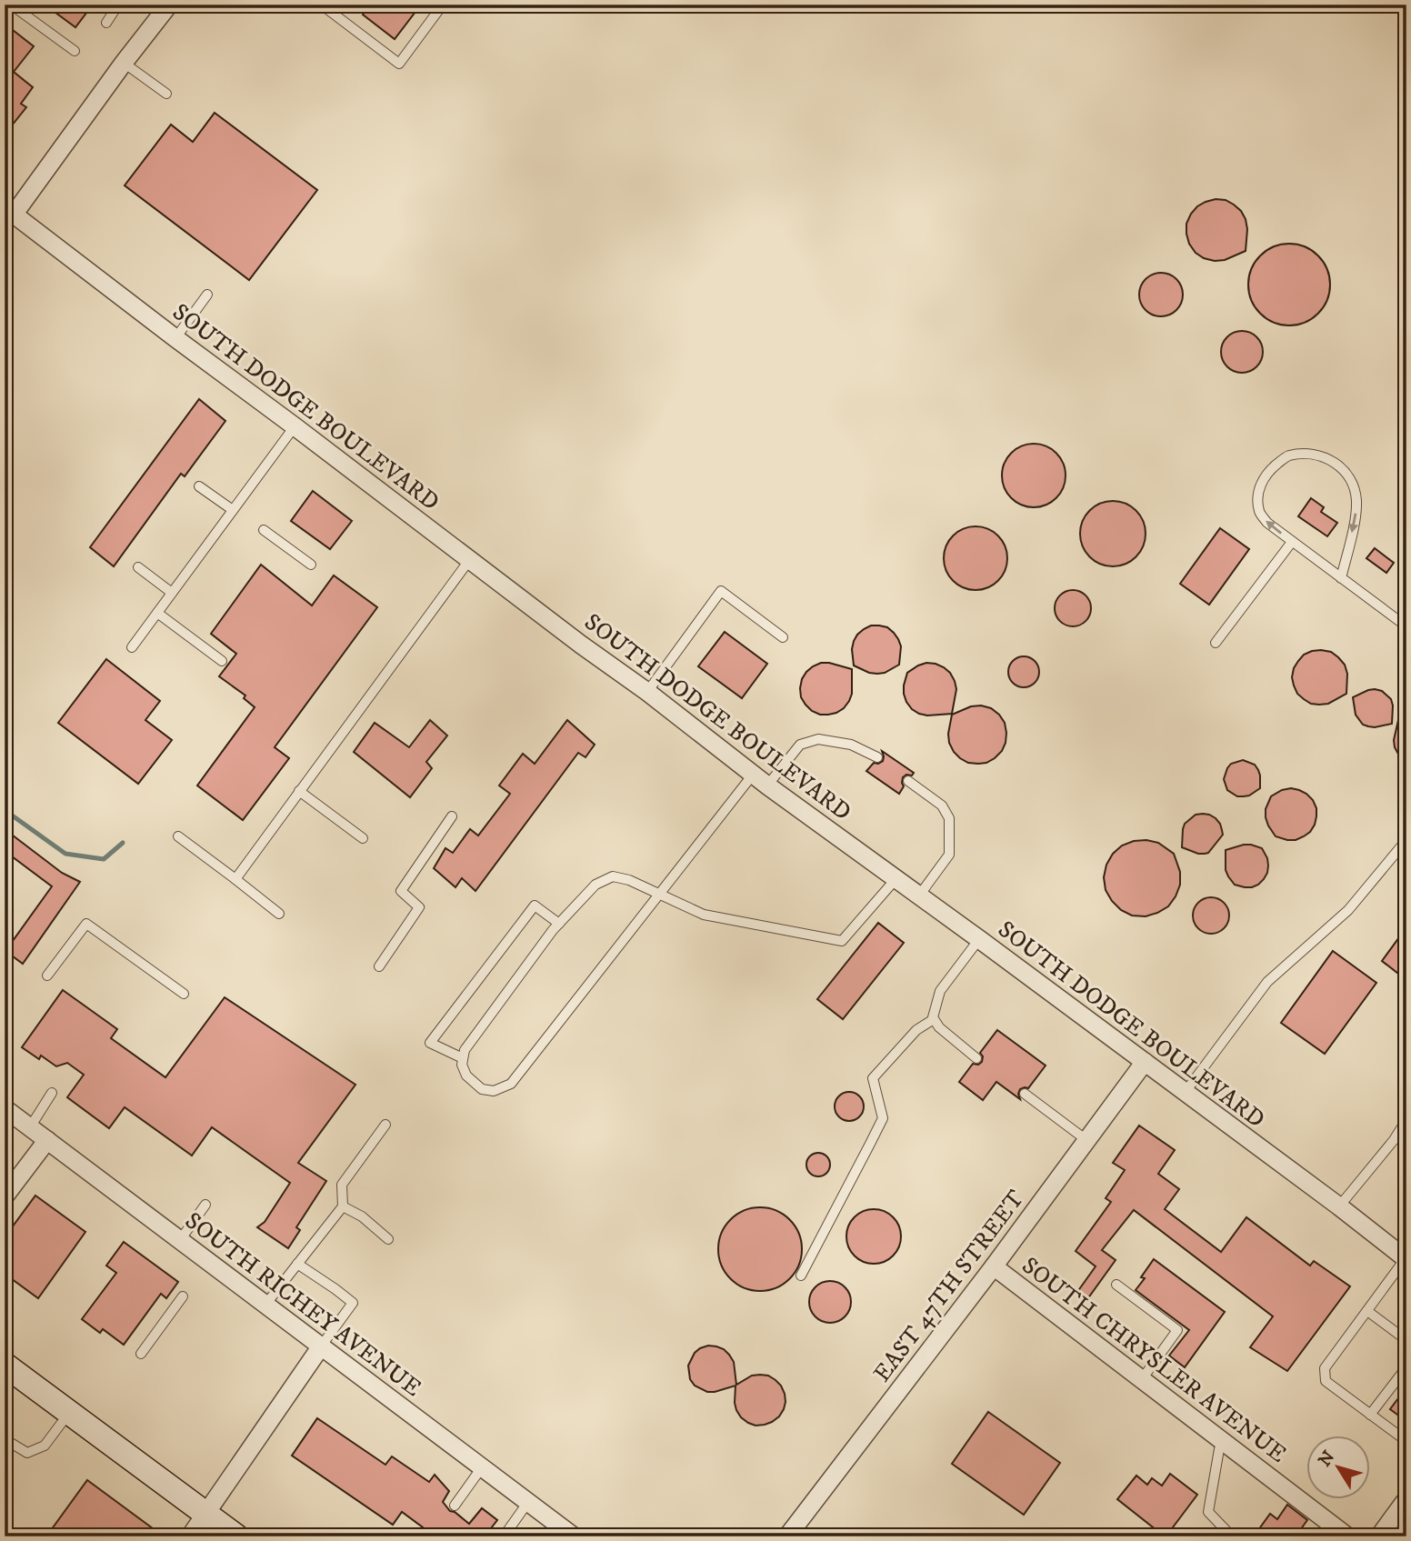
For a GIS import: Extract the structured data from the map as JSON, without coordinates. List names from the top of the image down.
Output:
{
  "streets": {
    "street": [
      "SOUTH DODGE BOULEVARD",
      "EAST 47TH STREET",
      "SOUTH RICHEY AVENUE",
      "SOUTH CHRYSLER AVENUE"
    ]
  },
  "crossings": [
    ["SOUTH DODGE BOULEVARD", "EAST 47TH STREET"],
    ["EAST 47TH STREET", "SOUTH CHRYSLER AVENUE"]
  ],
  "north": "top left"
}
